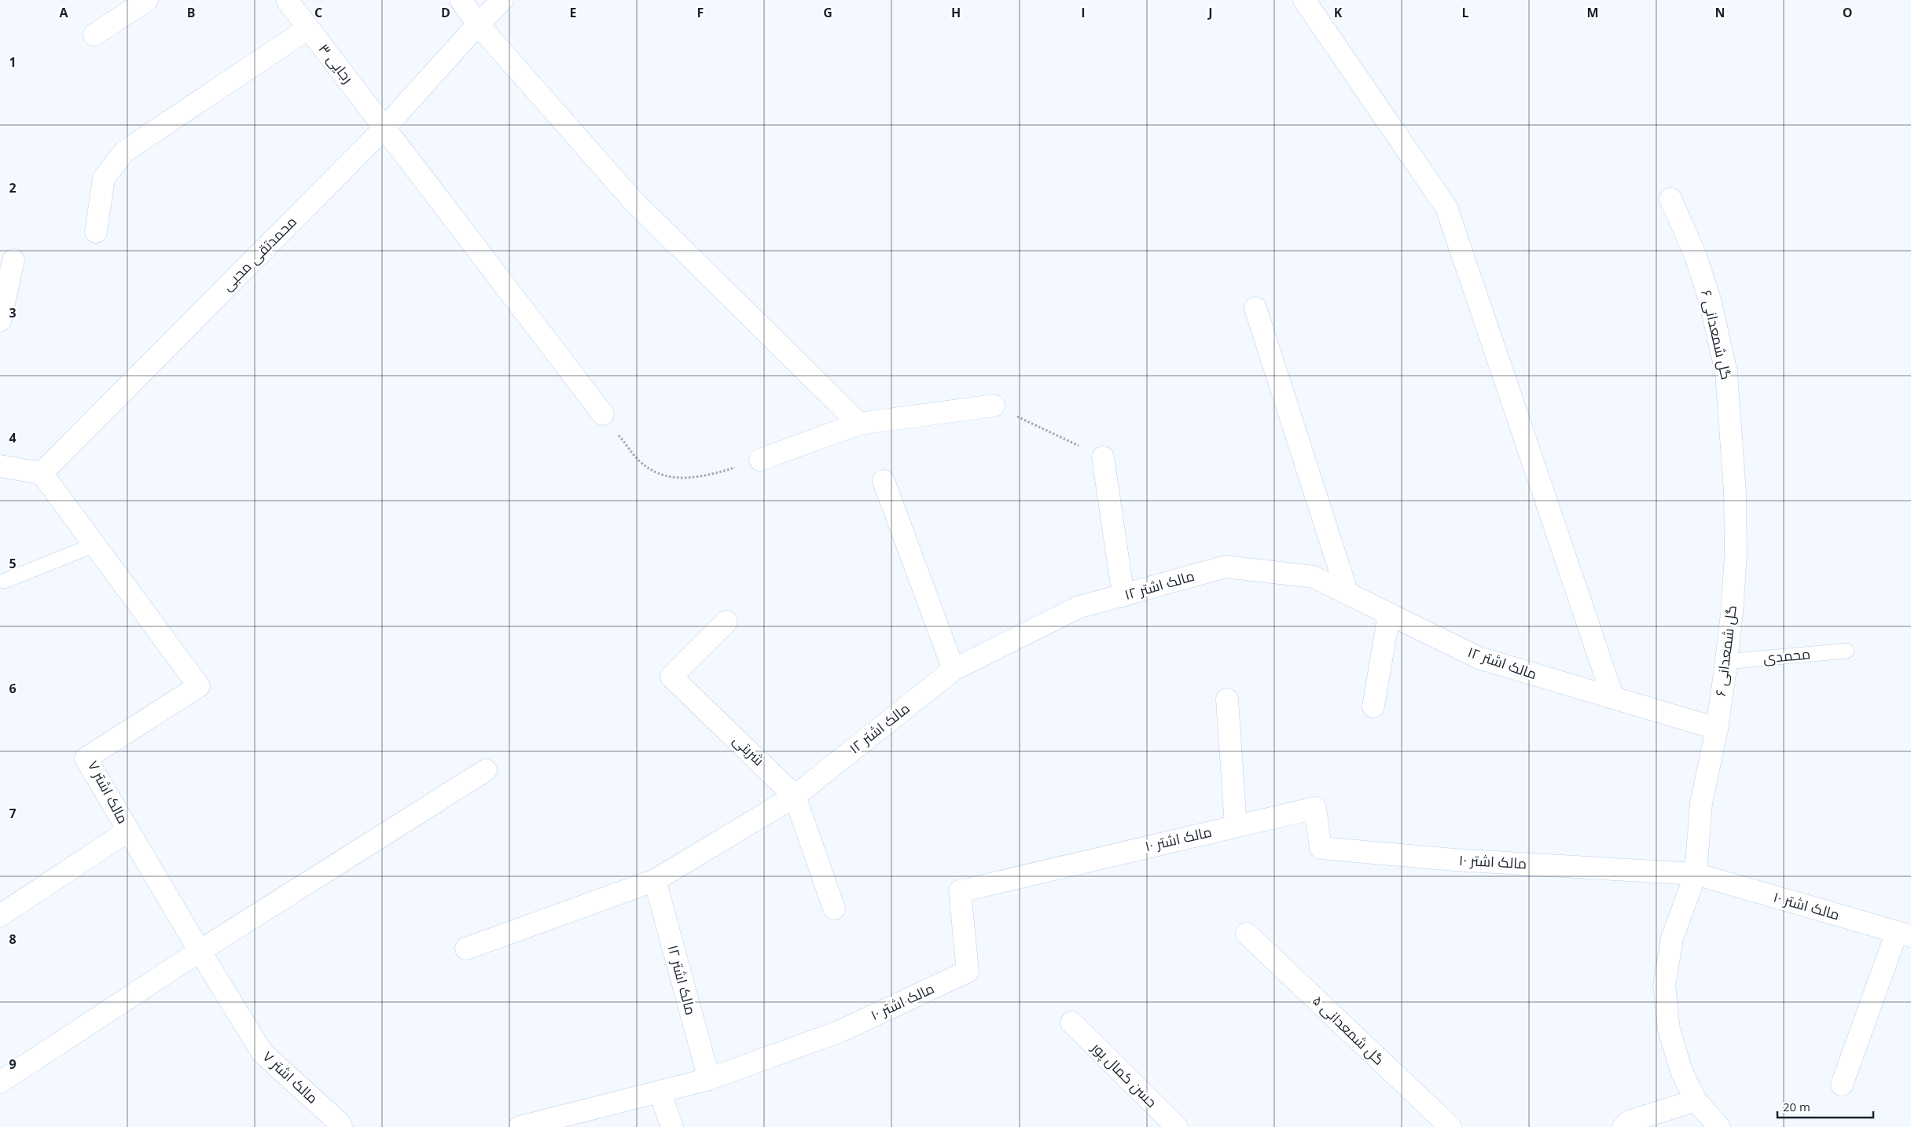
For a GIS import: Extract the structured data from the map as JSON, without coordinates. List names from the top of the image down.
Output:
{
  "streets": {
    "street": [
      "رجایی ۳",
      "محمدتقی محبی",
      "گل شمعدانی ۶",
      "مالک اشتر ۱۲",
      "شربتی",
      "مالک اشتر ۷",
      "مالک اشتر ۱۰",
      "گل شمعدانی ۵",
      "حسن کمال پور"
    ],
    "lane": ["محمدی"]
  },
  "crossings": [
    ["رجایی ۳", "محمدتقی محبی"],
    ["محمدتقی محبی", "مالک اشتر ۷"],
    ["گل شمعدانی ۶", "مالک اشتر ۱۲"],
    ["گل شمعدانی ۶", "محمدی"],
    ["گل شمعدانی ۶", "مالک اشتر ۱۰"],
    ["مالک اشتر ۱۲", "شربتی"],
    ["مالک اشتر ۱۲", "مالک اشتر ۱۰"]
  ],
  "scale_bar": "20 m",
  "grid": {
    "columns": [
      "A",
      "B",
      "C",
      "D",
      "E",
      "F",
      "G",
      "H",
      "I",
      "J",
      "K",
      "L",
      "M",
      "N",
      "O"
    ],
    "rows": [
      "1",
      "2",
      "3",
      "4",
      "5",
      "6",
      "7",
      "8",
      "9"
    ]
  }
}
